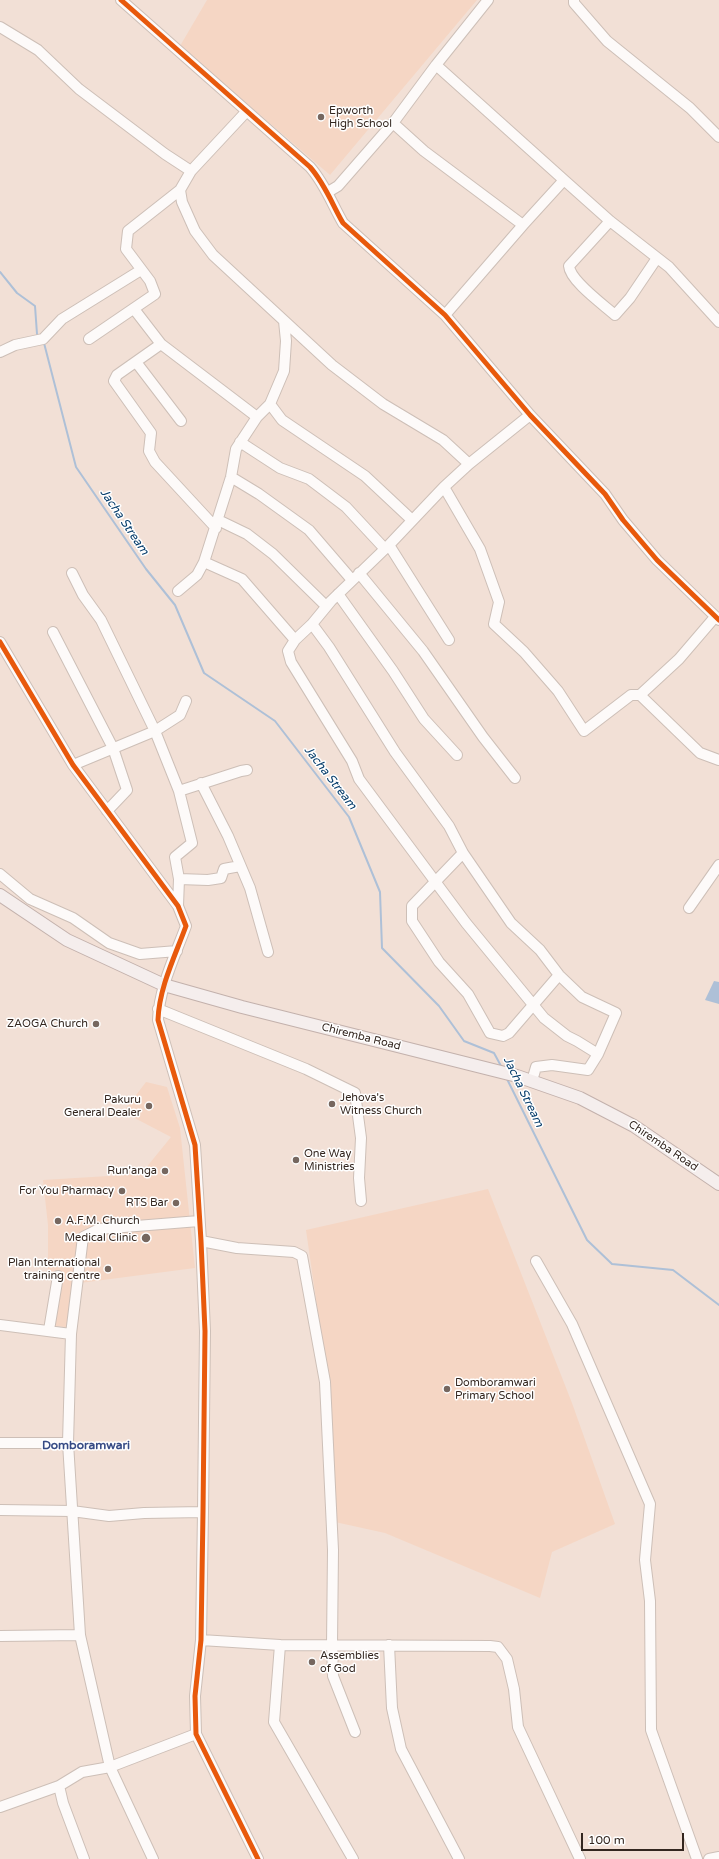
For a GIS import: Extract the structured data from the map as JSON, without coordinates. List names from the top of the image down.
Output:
{
  "streets": {
    "main road": ["Chiremba Road"]
  },
  "districts": ["Domboramwari"],
  "water": ["Jacha Stream"],
  "places": [
    "Epworth High School",
    "ZAOGA Church",
    "Jehova's Witness Church",
    "Pakuru General Dealer",
    "One Way Ministries",
    "Run'anga",
    "For You Pharmacy",
    "RTS Bar",
    "A.F.M. Church",
    "Medical Clinic",
    "Plan International training centre",
    "Domboramwari Primary School",
    "Assemblies of God"
  ],
  "scale_bar": "100 m"
}
